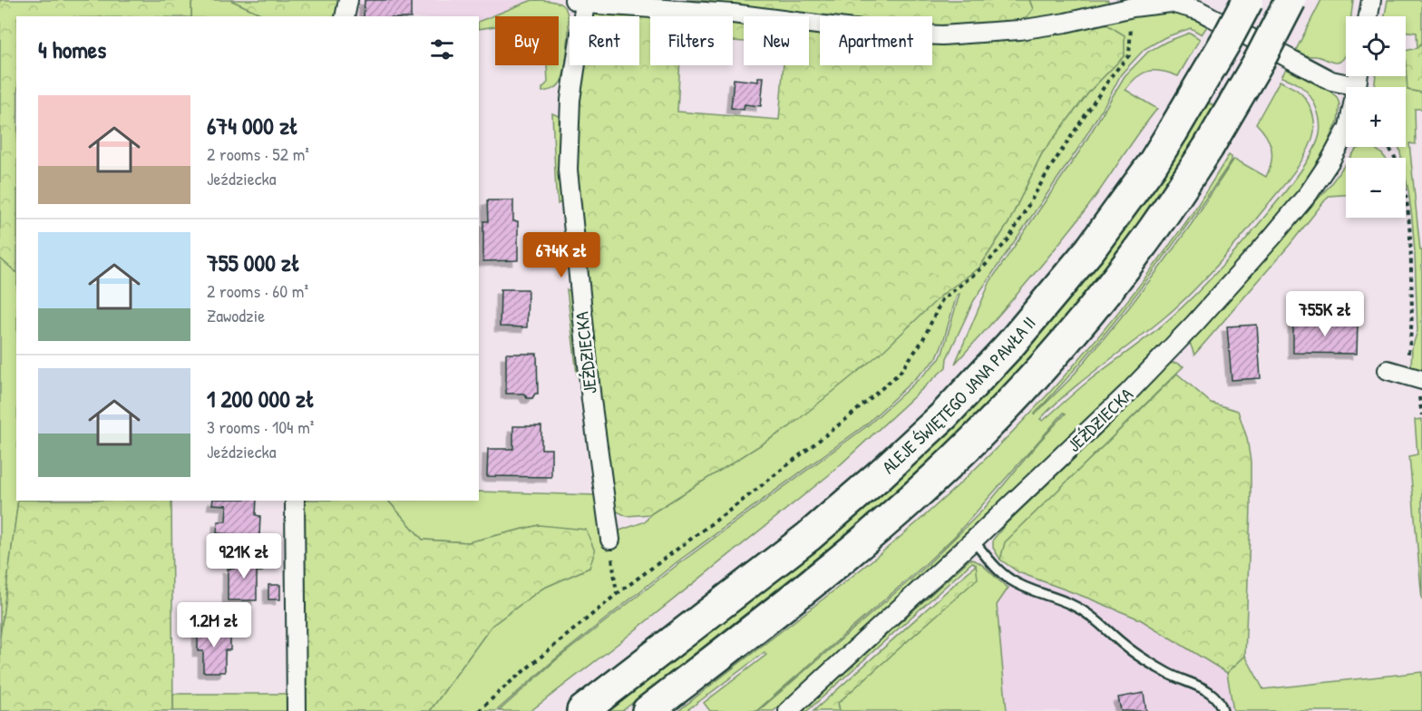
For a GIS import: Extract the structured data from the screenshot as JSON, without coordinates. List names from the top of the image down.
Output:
{
  "streets": {
    "highway": ["ALEJE ŚWIĘTEGO JANA PAWŁA II"],
    "street": ["JEŹDZIECKA"]
  },
  "page": {
    "map_buttons": ["+", "−"],
    "chip": [
      "Buy",
      "Rent",
      "Filters",
      "New",
      "Apartment"
    ],
    "heading": "4 homes",
    "list": [
      {
        "name": "674 000 zł",
        "note": "2 rooms · 52 m² · Jeździecka"
      },
      {
        "name": "755 000 zł",
        "note": "2 rooms · 60 m² · Zawodzie"
      },
      {
        "name": "1 200 000 zł",
        "note": "3 rooms · 104 m² · Jeździecka"
      }
    ],
    "price": [
      "674K zł",
      "755K zł",
      "921K zł",
      "1.2M zł"
    ]
  }
}
